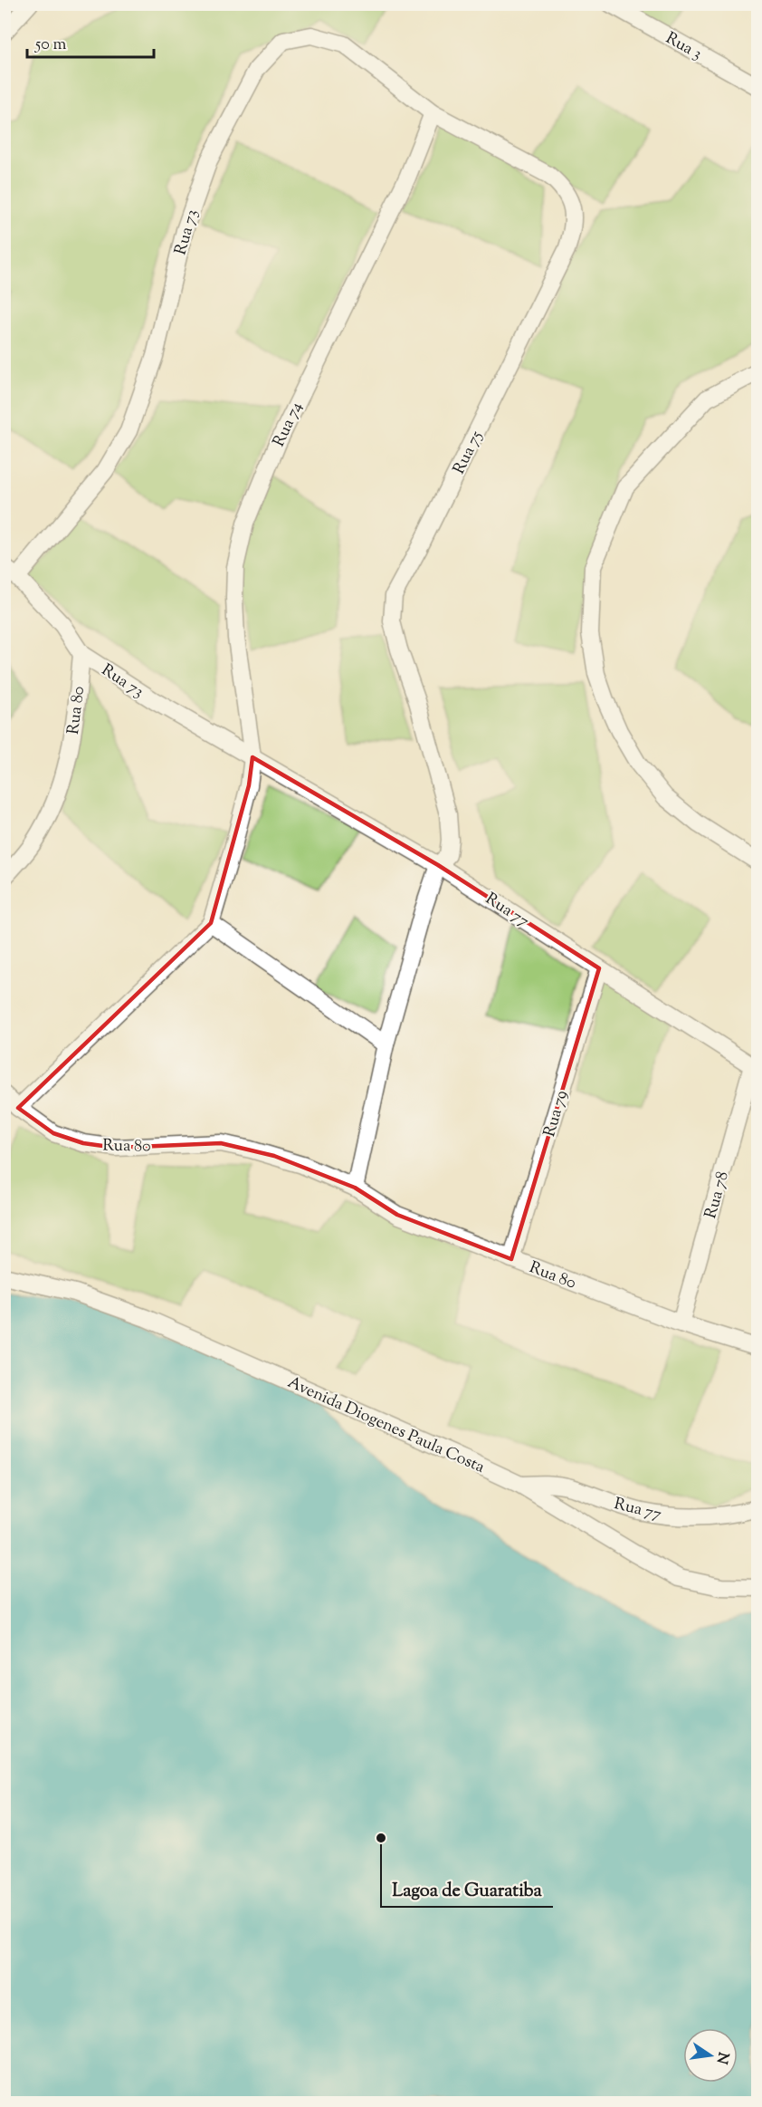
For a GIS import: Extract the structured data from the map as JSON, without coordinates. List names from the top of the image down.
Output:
{
  "streets": {
    "street": [
      "Rua 3",
      "Rua 73",
      "Rua 74",
      "Rua 75",
      "Rua 80",
      "Rua 77",
      "Rua 79",
      "Rua 78",
      "Avenida Diogenes Paula Costa"
    ]
  },
  "crossings": [
    ["Rua 73", "Rua 74"],
    ["Rua 73", "Rua 75"],
    ["Rua 73", "Rua 80"],
    ["Rua 73", "Rua 77"],
    ["Rua 74", "Rua 75"],
    ["Rua 74", "Rua 77"],
    ["Rua 75", "Rua 77"],
    ["Rua 80", "Rua 79"],
    ["Rua 80", "Rua 78"],
    ["Rua 77", "Rua 79"],
    ["Rua 77", "Rua 78"],
    ["Rua 77", "Avenida Diogenes Paula Costa"]
  ],
  "places": ["Lagoa de Guaratiba"],
  "scale_bar": "50 m",
  "north": "right"
}
